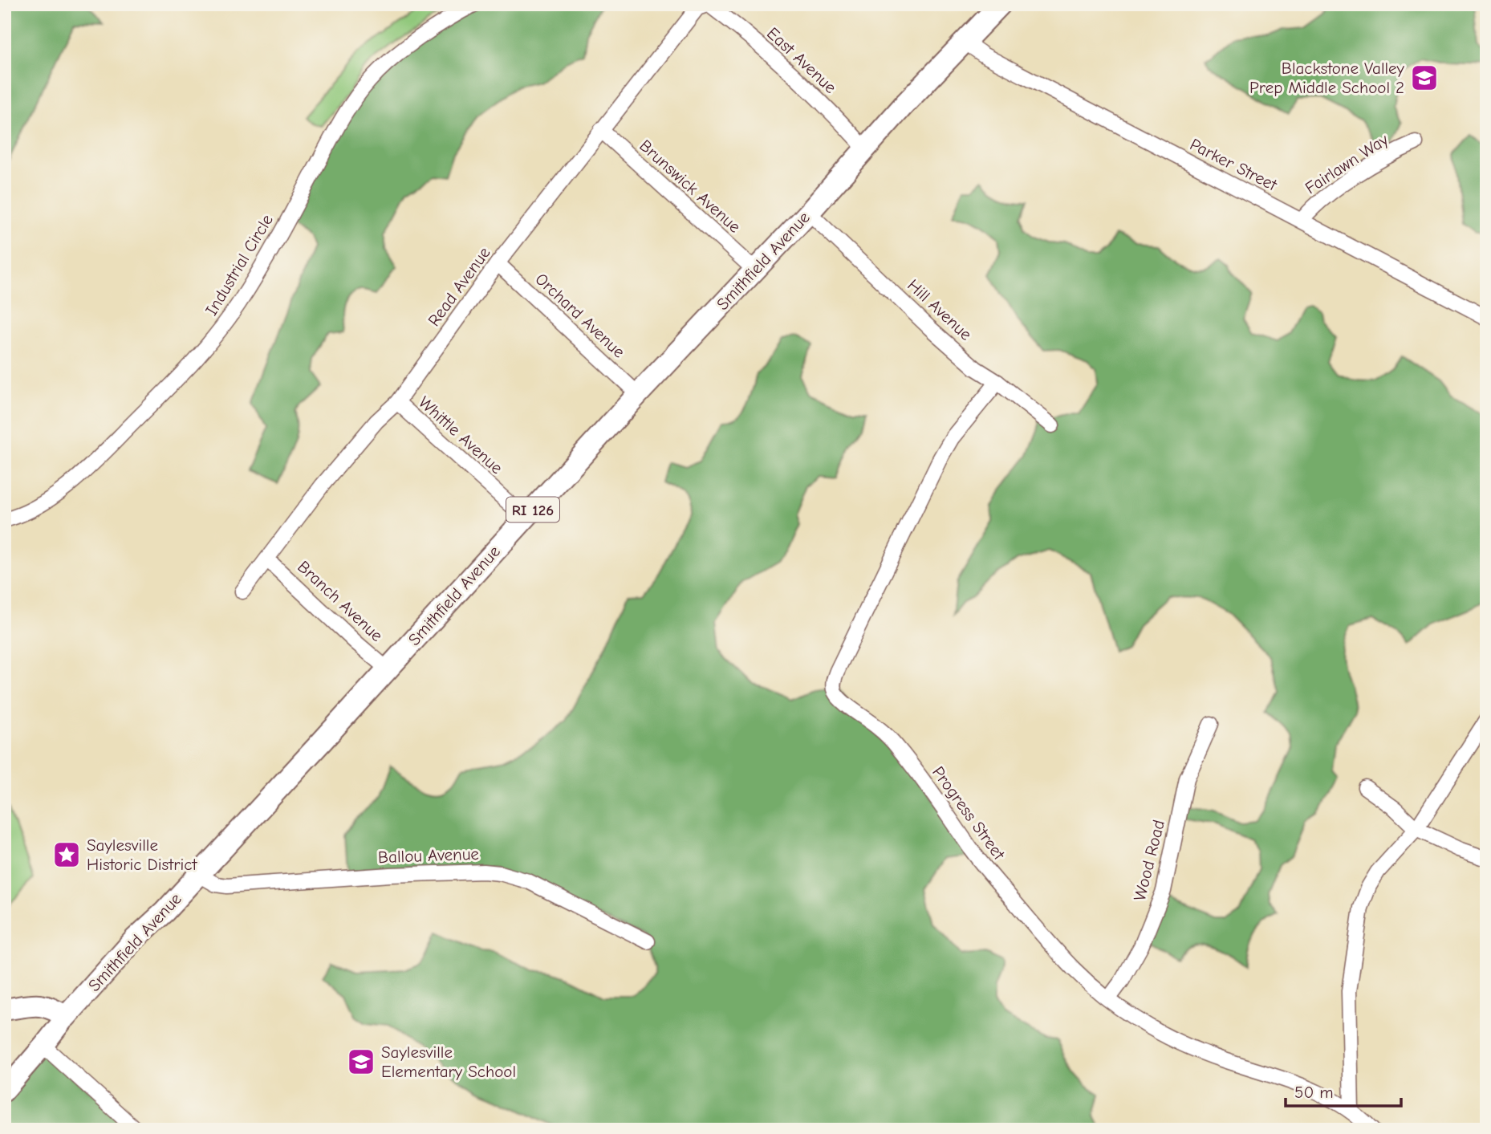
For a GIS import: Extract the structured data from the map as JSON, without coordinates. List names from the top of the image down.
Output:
{
  "streets": {
    "main road": ["Smithfield Avenue", "RI 126"],
    "street": [
      "East Avenue",
      "Fairlawn Way",
      "Parker Street",
      "Brunswick Avenue",
      "Industrial Circle",
      "Read Avenue",
      "Hill Avenue",
      "Orchard Avenue",
      "Whittle Avenue",
      "Branch Avenue",
      "Progress Street",
      "Ballou Avenue",
      "Wood Road"
    ]
  },
  "crossings": [
    ["East Avenue", "Smithfield Avenue"],
    ["East Avenue", "Read Avenue"],
    ["Fairlawn Way", "Parker Street"],
    ["Parker Street", "Smithfield Avenue"],
    ["Brunswick Avenue", "Smithfield Avenue"],
    ["Brunswick Avenue", "Read Avenue"],
    ["Smithfield Avenue", "Hill Avenue"],
    ["Smithfield Avenue", "Orchard Avenue"],
    ["Smithfield Avenue", "Whittle Avenue"],
    ["Smithfield Avenue", "Branch Avenue"],
    ["Smithfield Avenue", "Ballou Avenue"],
    ["Read Avenue", "Orchard Avenue"],
    ["Read Avenue", "Whittle Avenue"],
    ["Read Avenue", "Branch Avenue"],
    ["Hill Avenue", "Progress Street"],
    ["Progress Street", "Wood Road"]
  ],
  "places": {
    "school or university": ["Blackstone Valley Prep Middle School 2", "Saylesville Elementary School"],
    "place": ["Saylesville Historic District"]
  },
  "scale_bar": "50 m"
}
